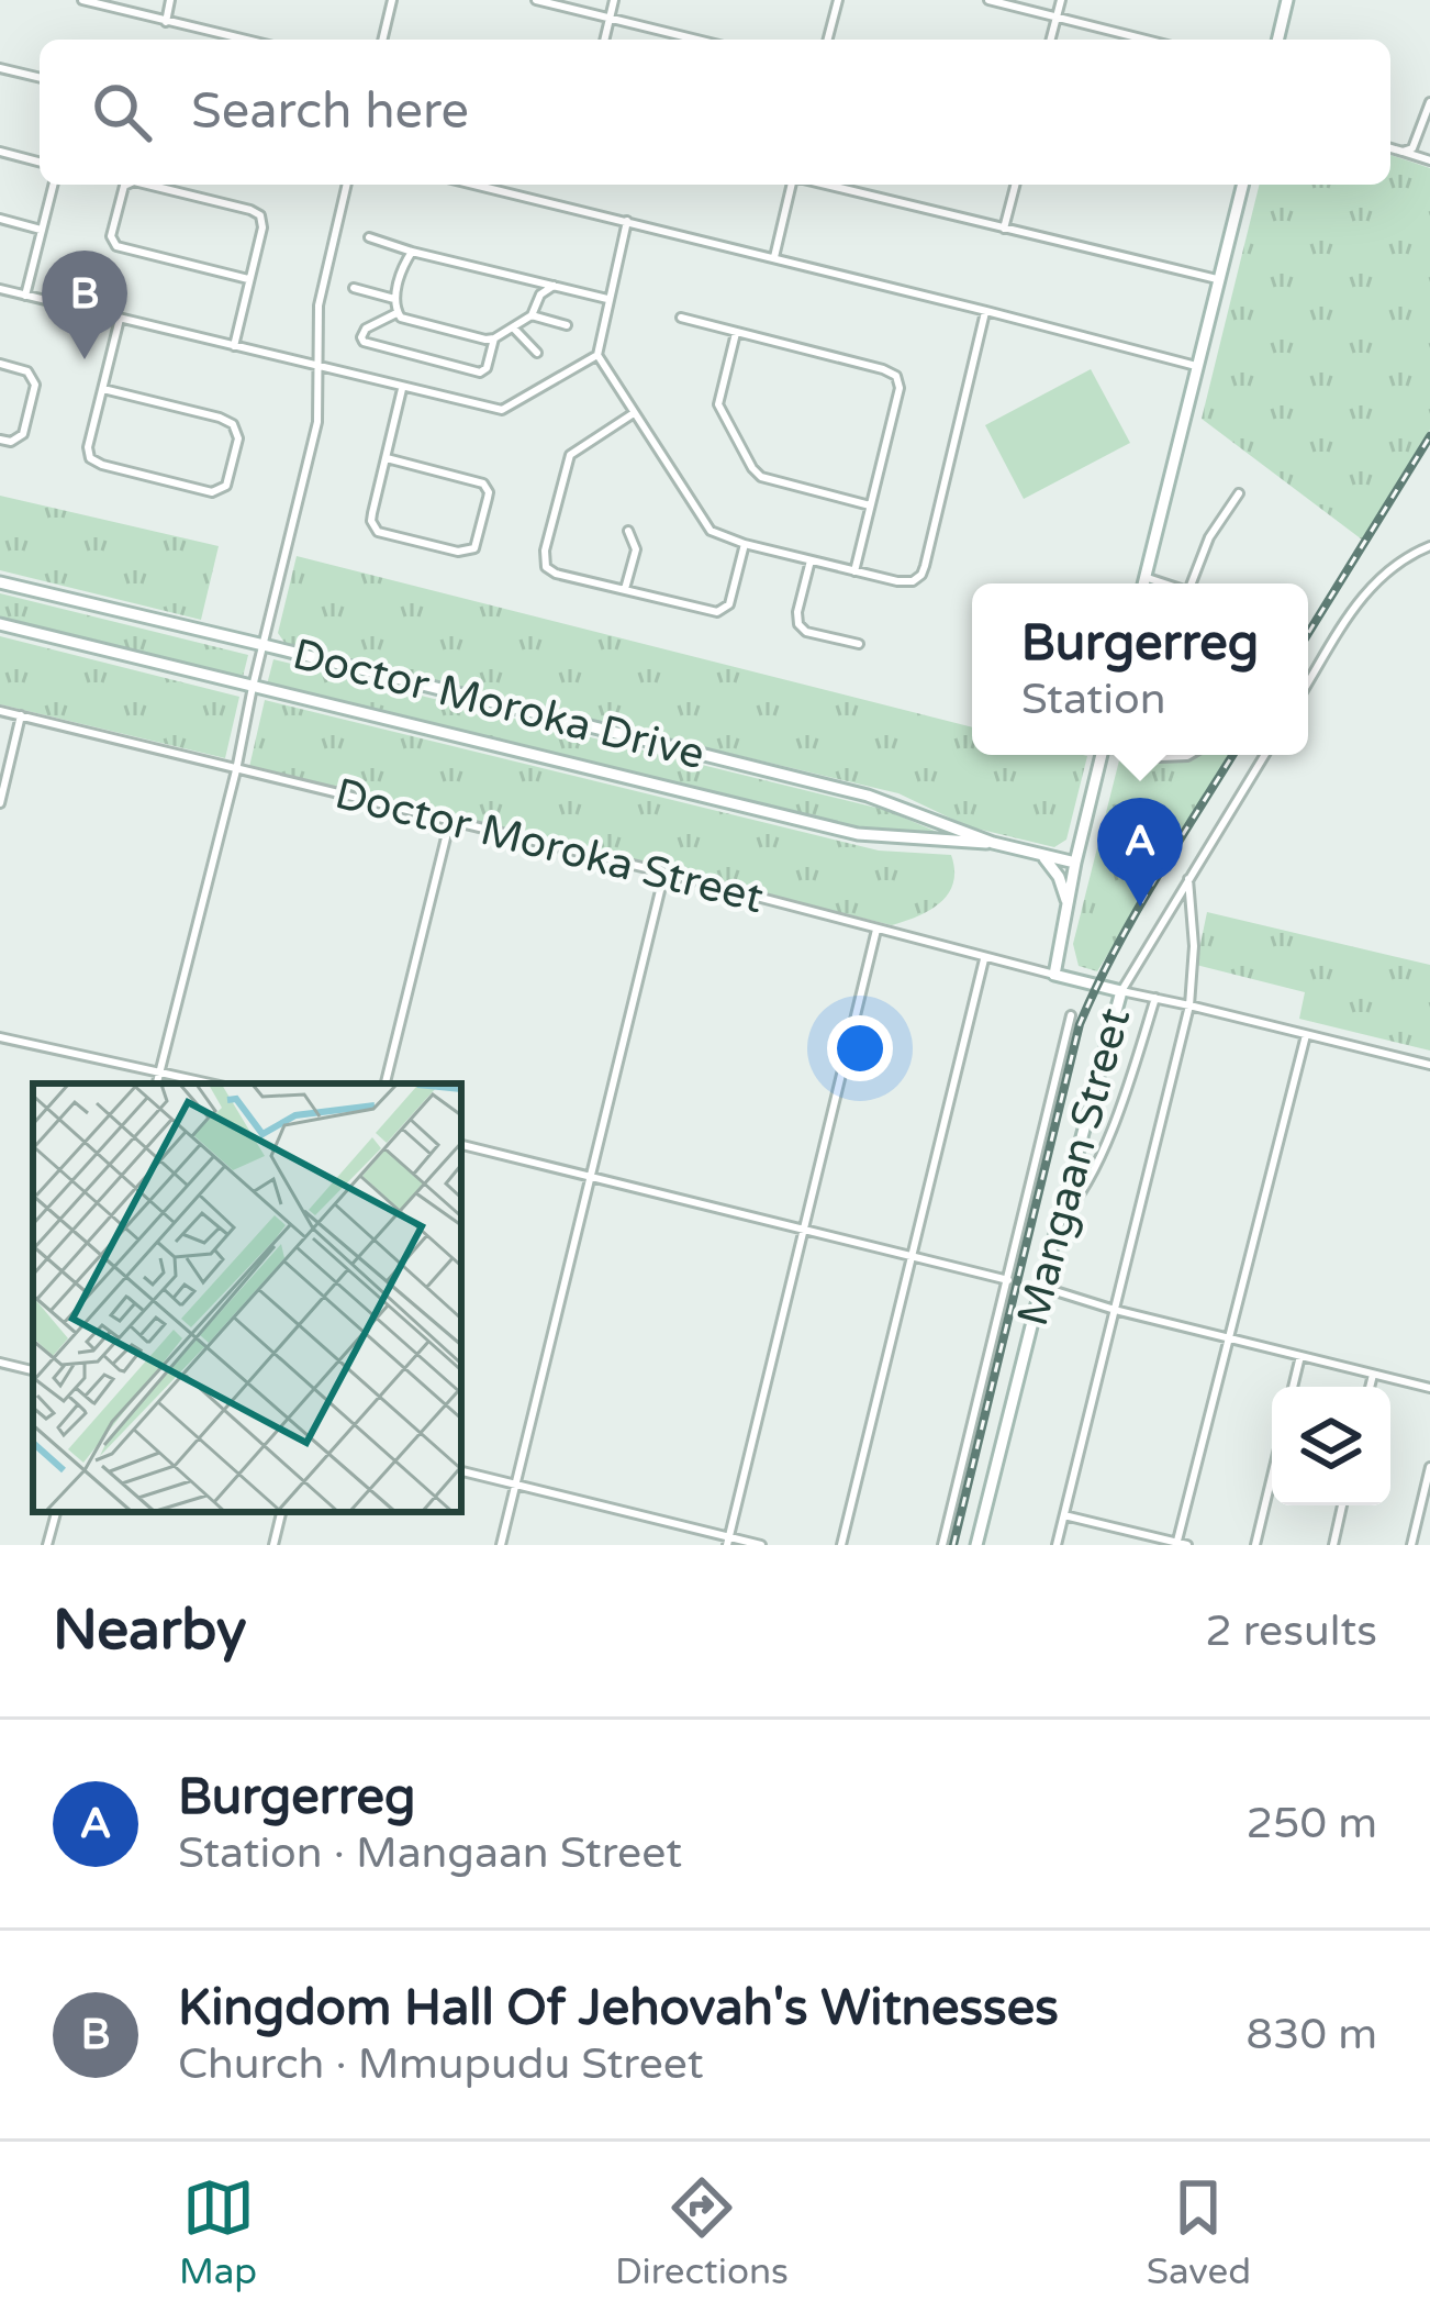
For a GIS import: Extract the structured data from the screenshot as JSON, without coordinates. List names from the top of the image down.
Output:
{
  "streets": {
    "street": ["Doctor Moroka Drive", "Doctor Moroka Street", "Mangaan Street"]
  },
  "crossings": [
    ["Doctor Moroka Street", "Mangaan Street"]
  ],
  "page": {
    "search": "Search here",
    "pins": ["B", "A"],
    "popup": ["Burgerreg", "Station"],
    "heading": ["Nearby", "2 results"],
    "list": [
      {
        "mark": "A",
        "name": "Burgerreg",
        "note": "Station · Mangaan Street",
        "value": "250 m"
      },
      {
        "mark": "B",
        "name": "Kingdom Hall Of Jehovah's Witnesses",
        "note": "Church · Mmupudu Street",
        "value": "830 m"
      }
    ],
    "nav": ["Map", "Directions", "Saved"]
  }
}
